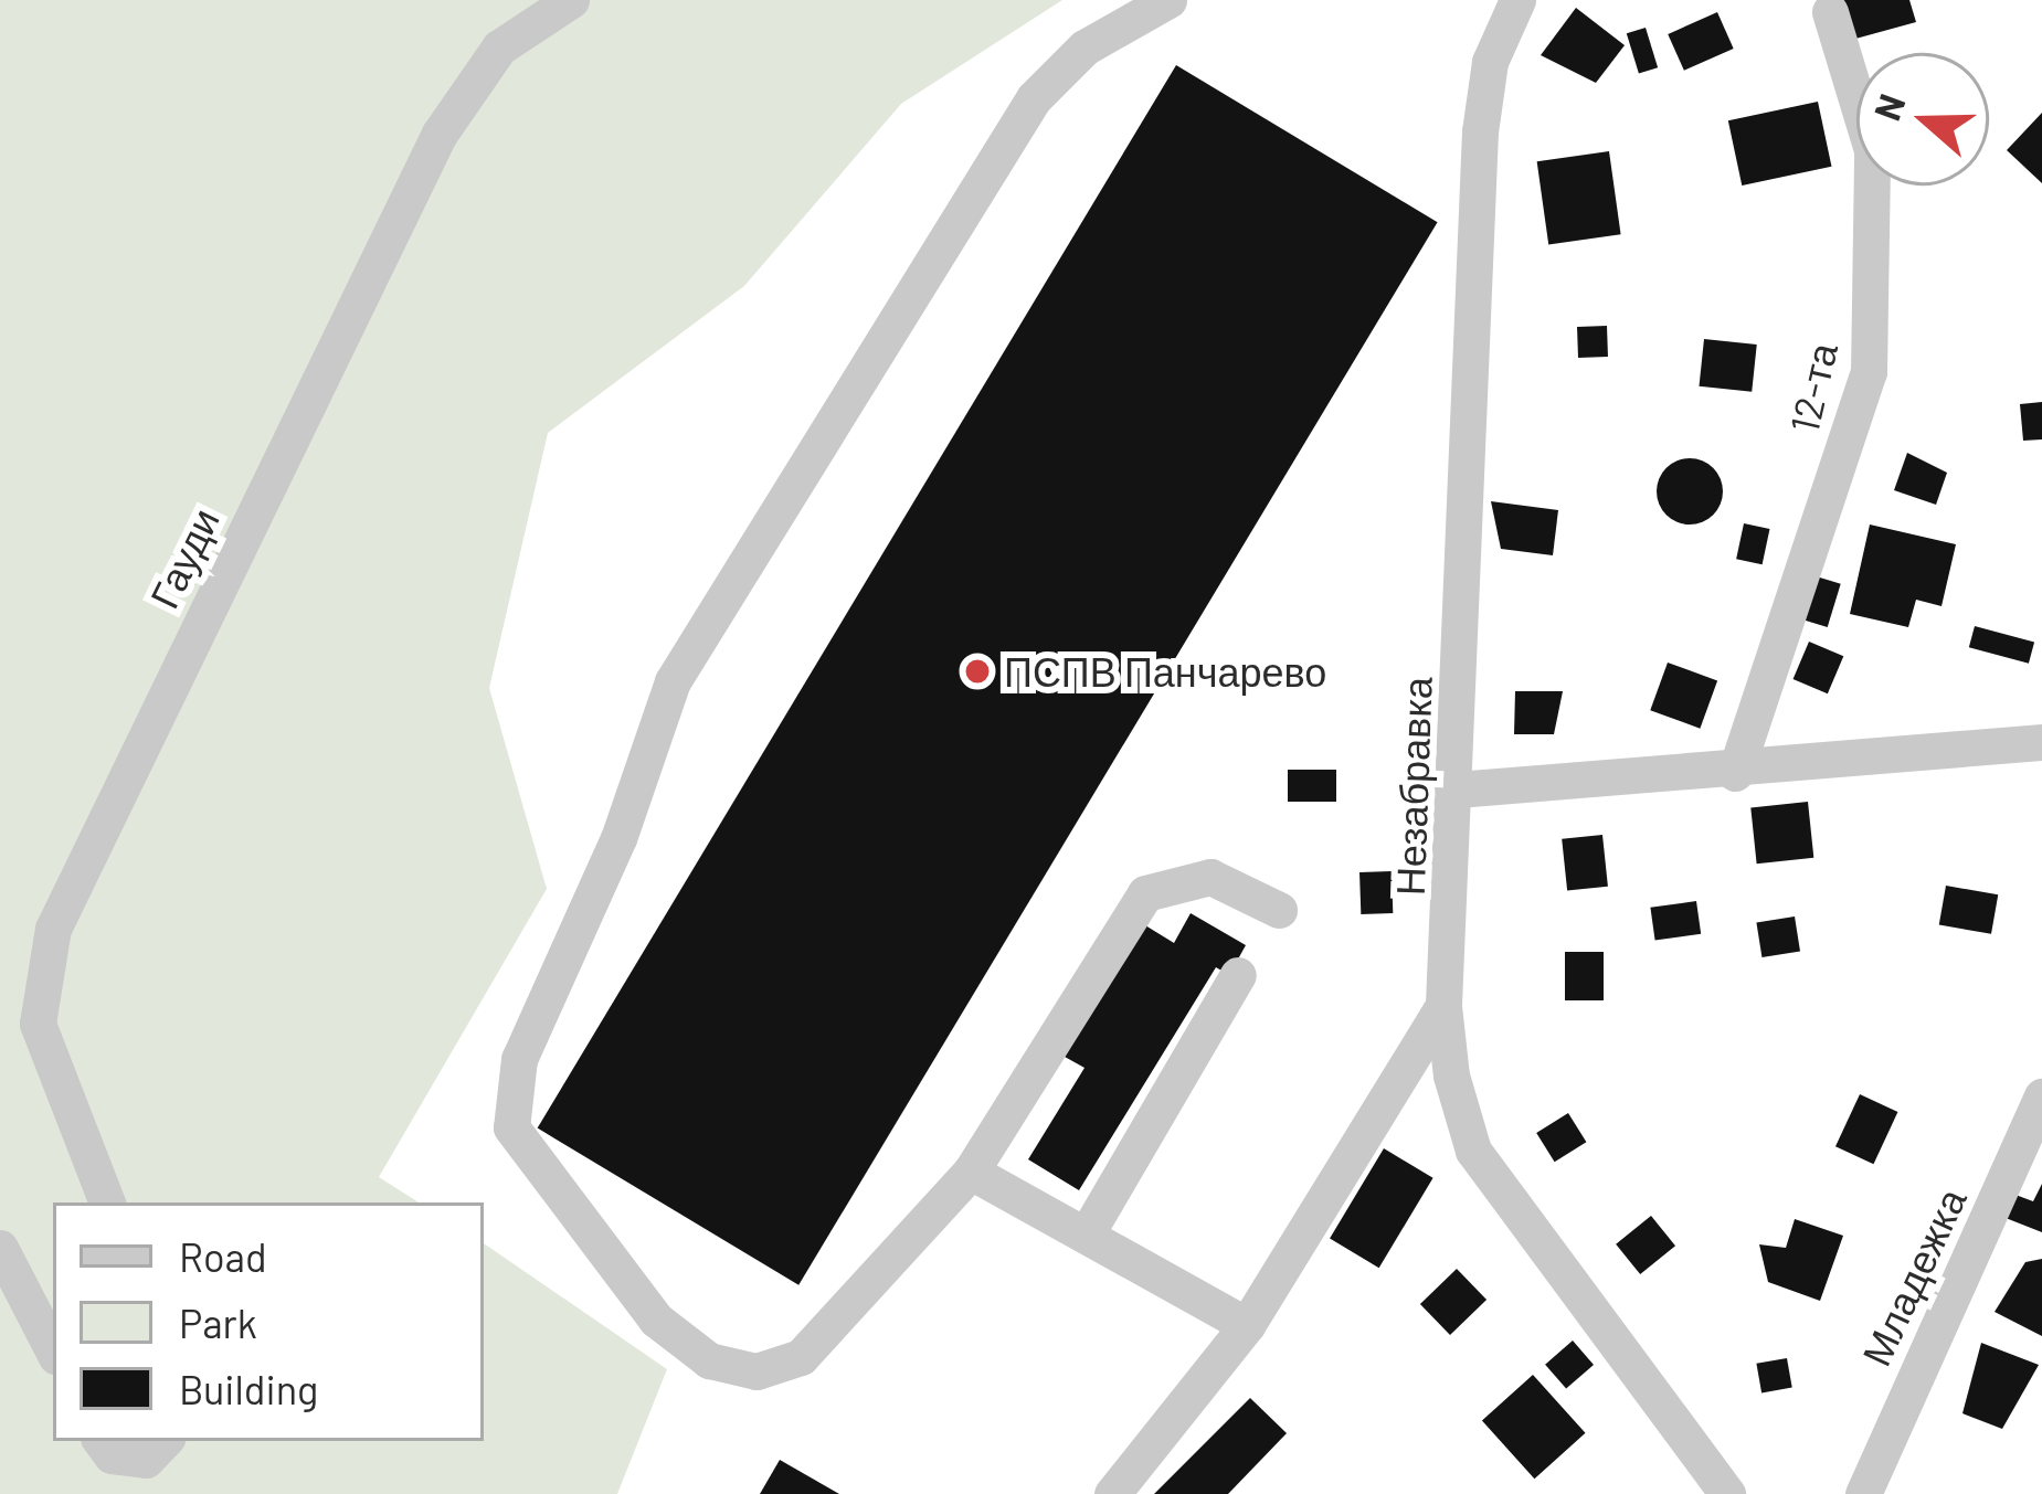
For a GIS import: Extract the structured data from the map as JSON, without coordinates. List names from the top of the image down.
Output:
{
  "streets": {
    "street": [
      "12-та",
      "Гауди",
      "Незабравка",
      "Младежка"
    ]
  },
  "places": ["ПСПВ Панчарево"],
  "legend": ["Road", "Park", "Building"],
  "north": "left"
}
